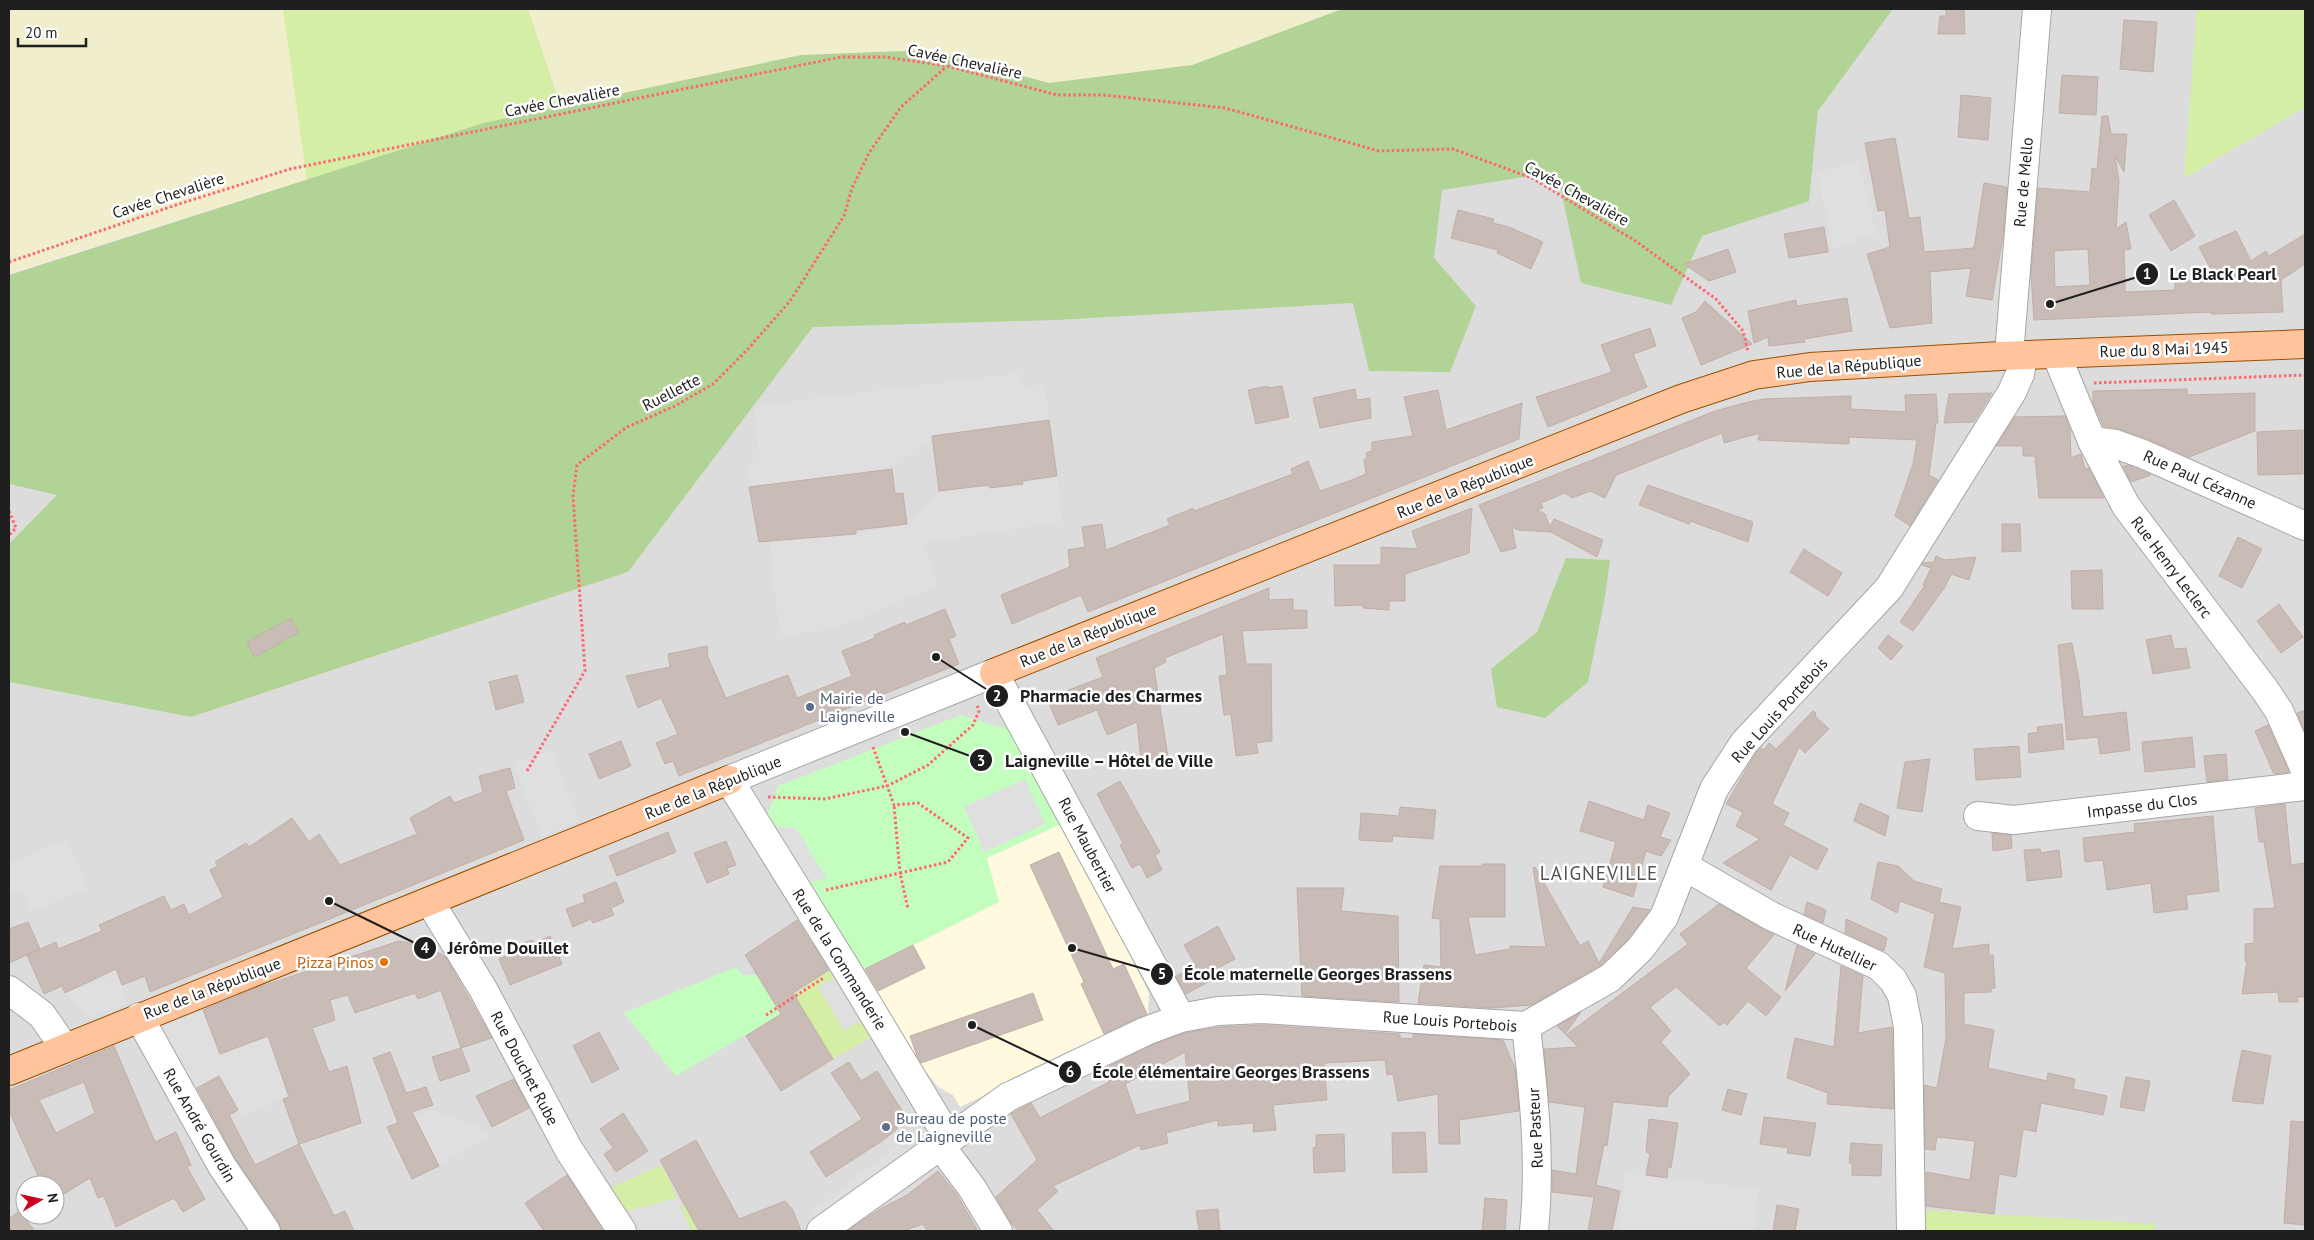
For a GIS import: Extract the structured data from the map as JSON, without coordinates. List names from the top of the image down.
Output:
{
  "streets": {
    "main road": ["Rue du 8 Mai 1945", "Rue de la République"],
    "street": [
      "Rue de Mello",
      "Rue Paul Cézanne",
      "Rue Henry Leclerc",
      "Rue Louis Portebois",
      "Impasse du Clos",
      "Rue Maubertier",
      "Rue Hutellier",
      "Rue de la Commanderie",
      "Rue Douchet Rube",
      "Rue André Gourdin",
      "Rue Pasteur"
    ],
    "path": ["Cavée Chevalière", "Ruellette"]
  },
  "crossings": [
    ["Cavée Chevalière", "Rue de la République"],
    ["Cavée Chevalière", "Ruellette"],
    ["Rue de Mello", "Rue du 8 Mai 1945"],
    ["Rue de Mello", "Rue de la République"],
    ["Rue de Mello", "Rue Louis Portebois"],
    ["Rue du 8 Mai 1945", "Rue de la République"],
    ["Rue du 8 Mai 1945", "Rue Henry Leclerc"],
    ["Rue du 8 Mai 1945", "Rue Louis Portebois"],
    ["Rue de la République", "Rue Louis Portebois"],
    ["Rue de la République", "Rue Maubertier"],
    ["Rue de la République", "Rue de la Commanderie"],
    ["Rue de la République", "Rue Douchet Rube"],
    ["Rue de la République", "Rue André Gourdin"],
    ["Rue Paul Cézanne", "Rue Henry Leclerc"],
    ["Rue Louis Portebois", "Rue Maubertier"],
    ["Rue Louis Portebois", "Rue Hutellier"],
    ["Rue Louis Portebois", "Rue de la Commanderie"],
    ["Rue Louis Portebois", "Rue Pasteur"]
  ],
  "districts": ["LAIGNEVILLE"],
  "places": [
    "Le Black Pearl",
    "Pharmacie des Charmes",
    "Mairie de Laigneville",
    "Laigneville – Hôtel de Ville",
    "Jérôme Douillet",
    "École maternelle Georges Brassens",
    "Pizza Pinos",
    "École élémentaire Georges Brassens",
    "Bureau de poste de Laigneville"
  ],
  "scale_bar": "20 m",
  "north": "right"
}
